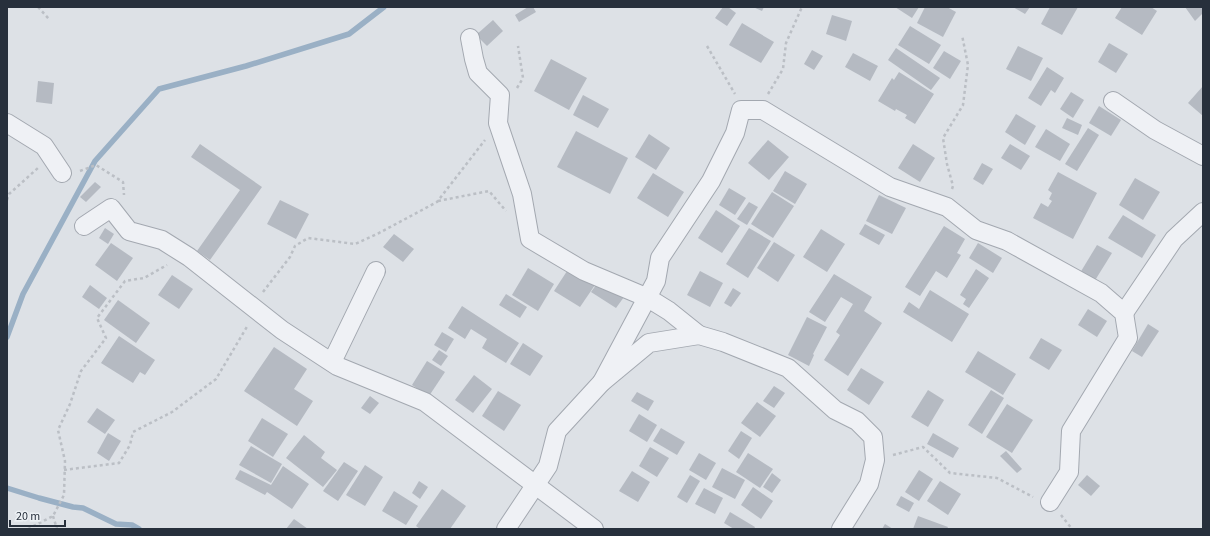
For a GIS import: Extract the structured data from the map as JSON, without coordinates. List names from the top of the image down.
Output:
{
  "scale_bar": "20 m"
}
